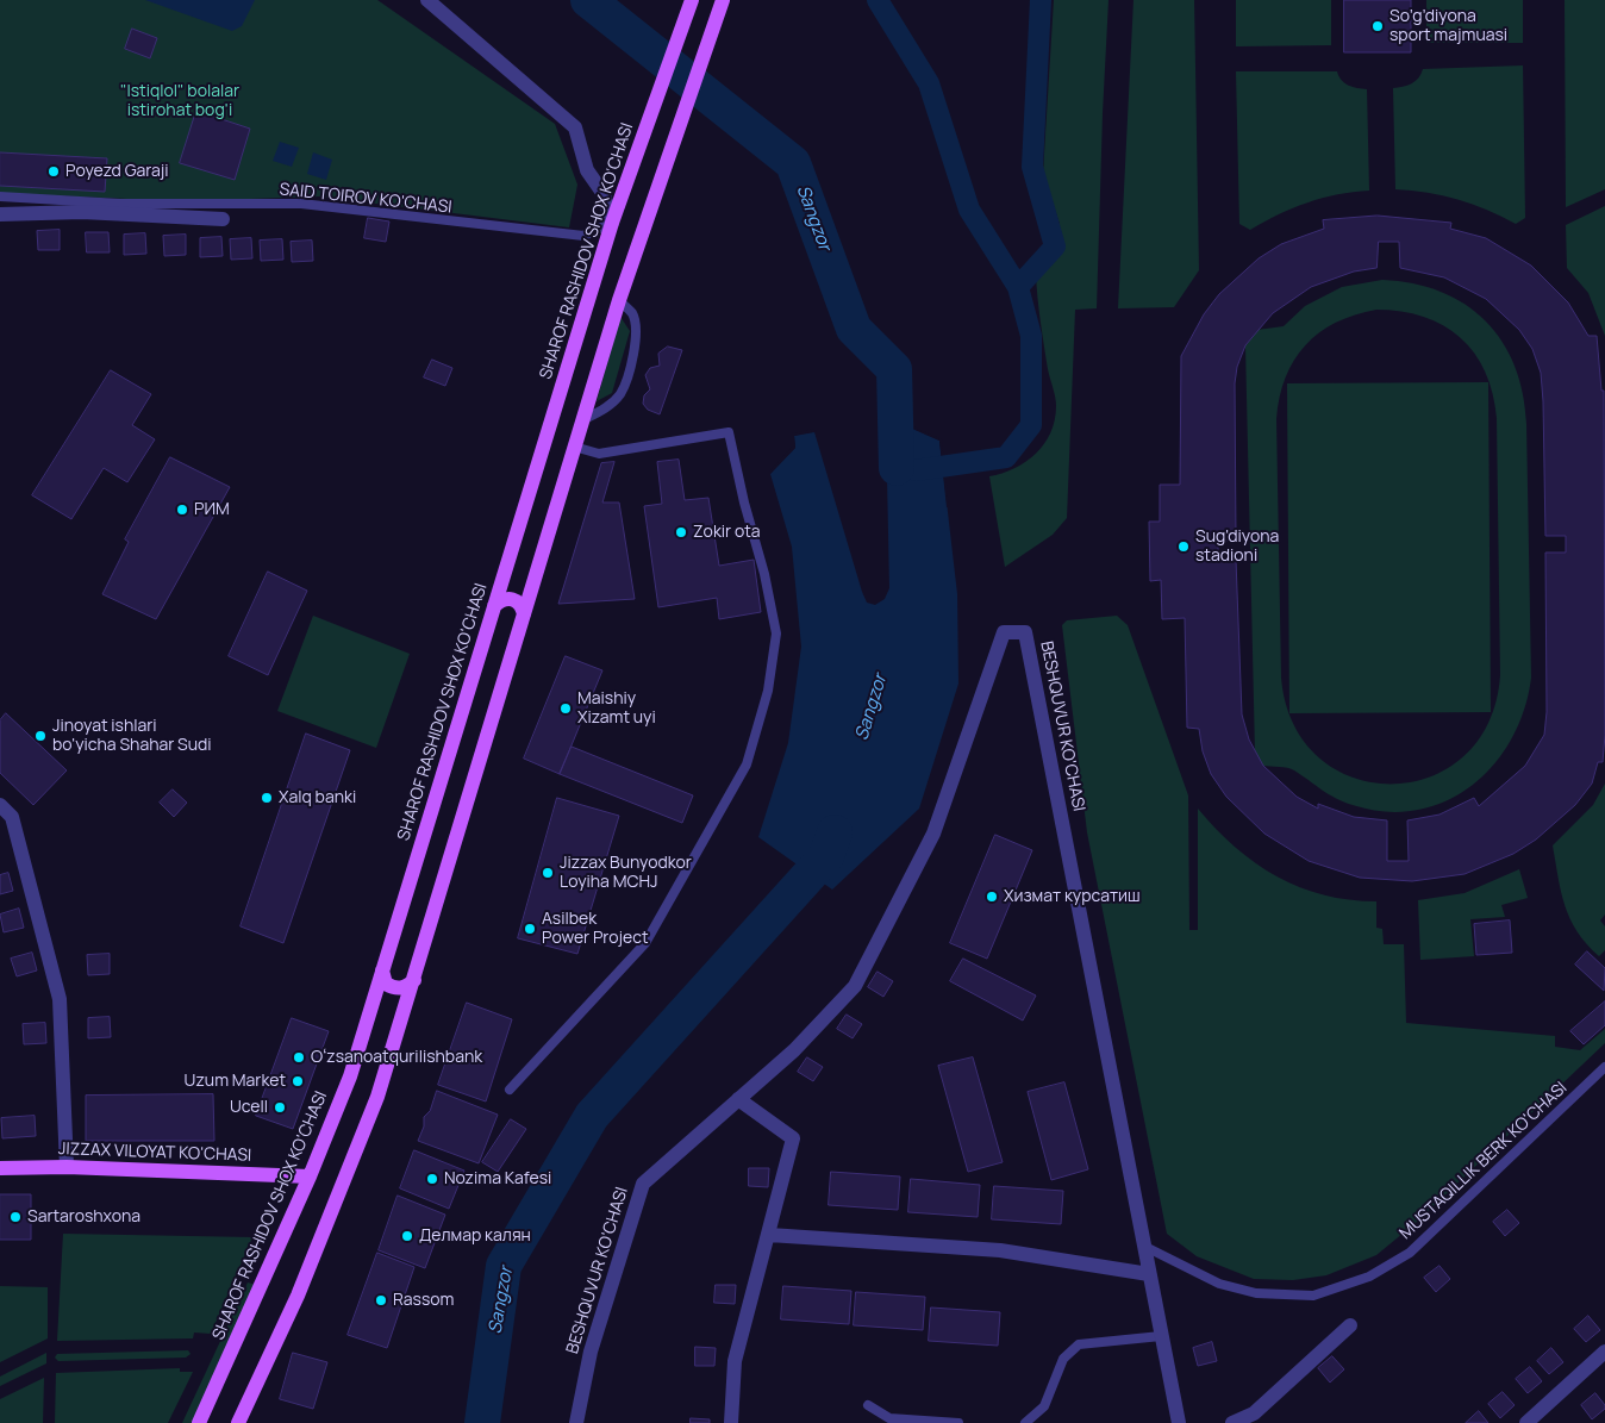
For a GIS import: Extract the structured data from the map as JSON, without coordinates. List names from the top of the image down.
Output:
{
  "streets": {
    "main road": ["SHAROF RASHIDOV SHOX KO'CHASI", "JIZZAX VILOYAT KO'CHASI"],
    "street": ["BESHQUVUR KO'CHASI"],
    "lane": ["SAID TOIROV KO'CHASI", "MUSTAQILLIK BERK KO'CHASI"]
  },
  "crossings": [
    ["SAID TOIROV KO'CHASI", "SHAROF RASHIDOV SHOX KO'CHASI"],
    ["SHAROF RASHIDOV SHOX KO'CHASI", "JIZZAX VILOYAT KO'CHASI"],
    ["BESHQUVUR KO'CHASI", "MUSTAQILLIK BERK KO'CHASI"]
  ],
  "water": ["Sangzor"],
  "parks": ["\"Istiqlol\" bolalar istirohat bog'i"],
  "places": [
    "So’g’diyona sport majmuasi",
    "Poyezd Garaji",
    "РИМ",
    "Zokir ota",
    "Sug'diyona stadioni",
    "Maishiy Xizamt uyi",
    "Jinoyat ishlari bo'yicha Shahar Sudi",
    "Xalq banki",
    "Jizzax Bunyodkor Loyiha MCHJ",
    "Хизмат курсатиш",
    "Asilbek Power Project",
    "Oʻzsanoatqurilishbank",
    "Uzum Market",
    "Ucell",
    "Nozima Kafesi",
    "Sartaroshxona",
    "Делмар калян",
    "Rassom"
  ]
}
